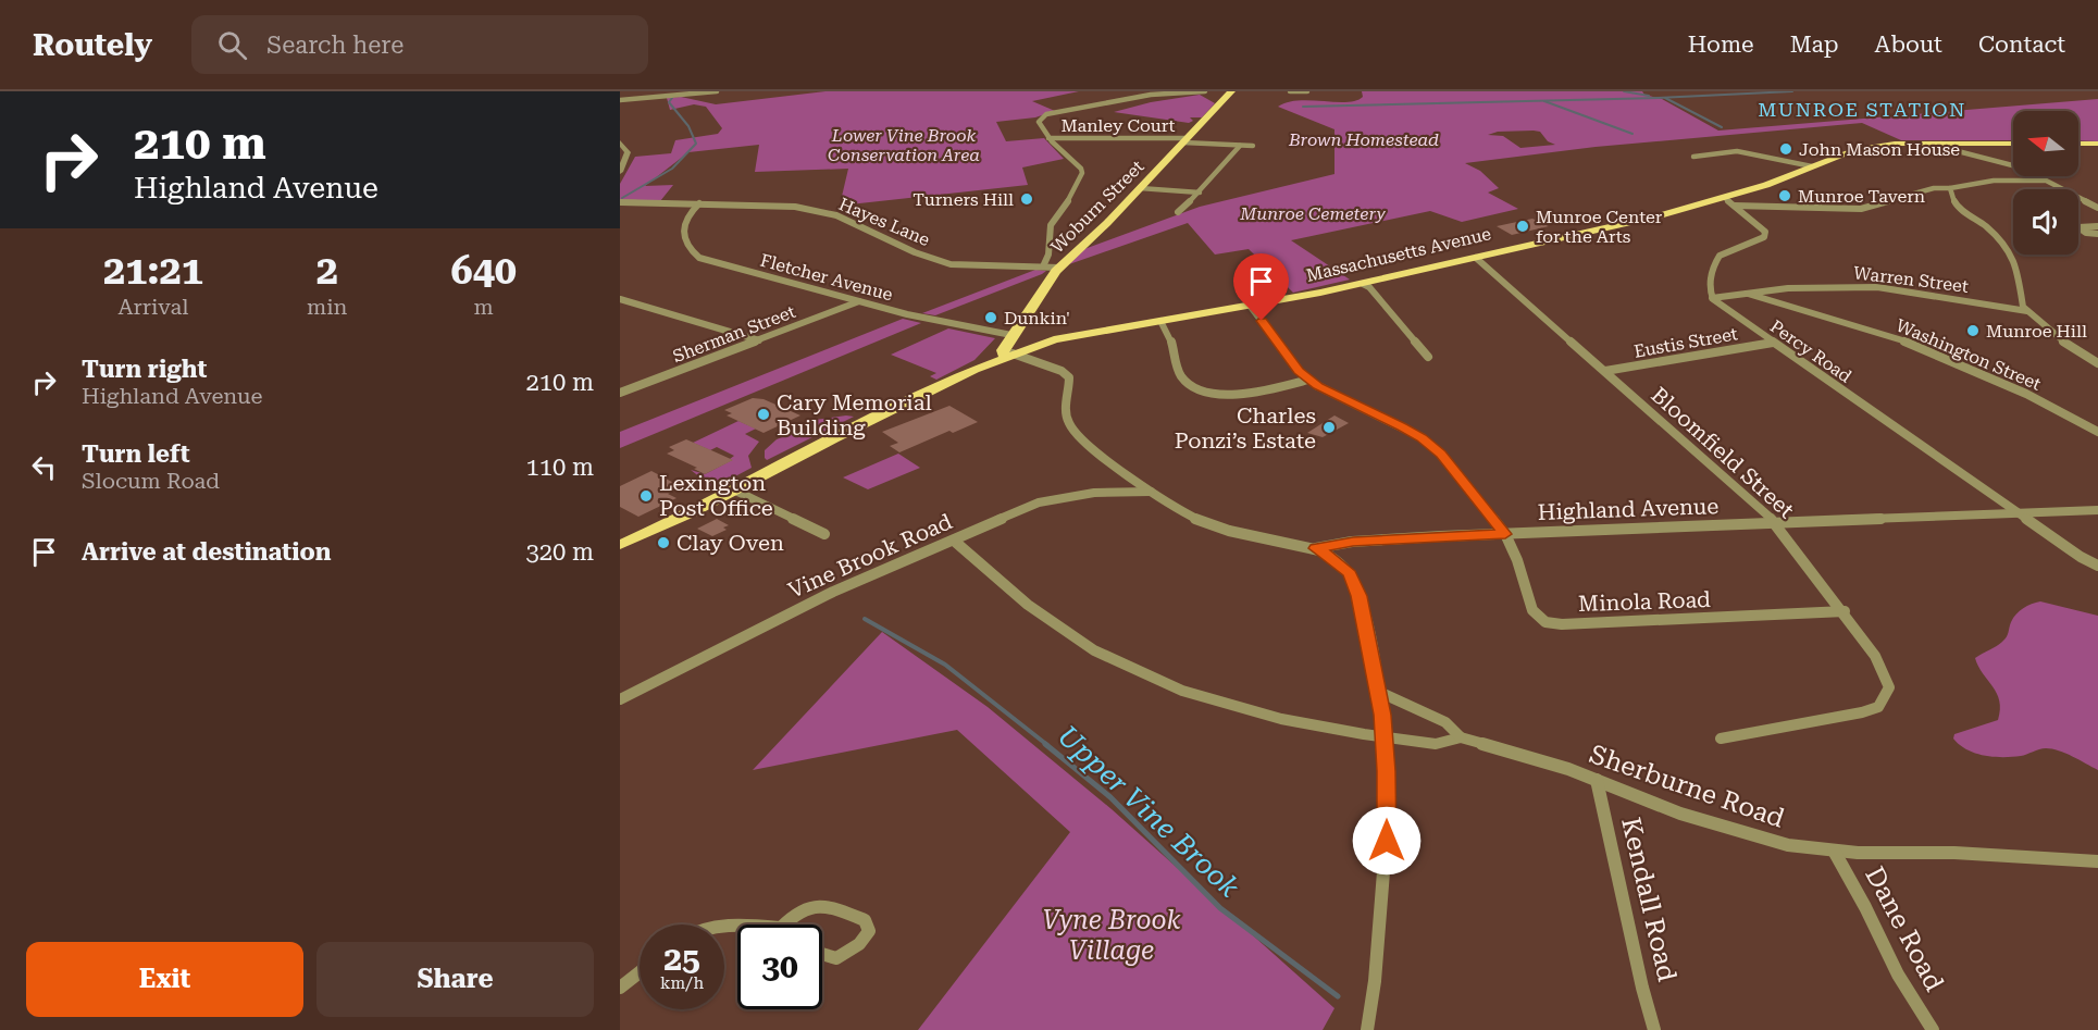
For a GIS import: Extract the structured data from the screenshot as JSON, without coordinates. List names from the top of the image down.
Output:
{
  "streets": {
    "main road": ["Woburn Street", "Massachusetts Avenue"],
    "street": [
      "Manley Court",
      "Hayes Lane",
      "Fletcher Avenue",
      "Warren Street",
      "Sherman Street",
      "Eustis Street",
      "Percy Road",
      "Washington Street",
      "Bloomfield Street",
      "Highland Avenue",
      "Vine Brook Road",
      "Minola Road",
      "Sherburne Road",
      "Kendall Road",
      "Dane Road"
    ]
  },
  "crossings": [
    ["Manley Court", "Woburn Street"],
    ["Woburn Street", "Hayes Lane"],
    ["Woburn Street", "Massachusetts Avenue"],
    ["Woburn Street", "Fletcher Avenue"],
    ["Hayes Lane", "Fletcher Avenue"],
    ["Massachusetts Avenue", "Bloomfield Street"],
    ["Massachusetts Avenue", "Minola Road"],
    ["Fletcher Avenue", "Sherman Street"],
    ["Warren Street", "Percy Road"],
    ["Warren Street", "Washington Street"],
    ["Eustis Street", "Percy Road"],
    ["Eustis Street", "Bloomfield Street"],
    ["Percy Road", "Highland Avenue"],
    ["Bloomfield Street", "Highland Avenue"],
    ["Bloomfield Street", "Minola Road"],
    ["Highland Avenue", "Minola Road"],
    ["Vine Brook Road", "Sherburne Road"],
    ["Sherburne Road", "Kendall Road"],
    ["Sherburne Road", "Dane Road"]
  ],
  "districts": ["MUNROE STATION"],
  "water": ["Upper Vine Brook"],
  "parks": [
    "Lower Vine Brook Conservation Area",
    "Brown Homestead",
    "Munroe Cemetery",
    "Vyne Brook Village"
  ],
  "places": [
    "John Mason House",
    "Munroe Tavern",
    "Turners Hill",
    "Munroe Center for the Arts",
    "Dunkin'",
    "Munroe Hill",
    "Cary Memorial Building",
    "Charles Ponzi’s Estate",
    "Lexington Post Office",
    "Clay Oven"
  ],
  "north": "left",
  "page": {
    "header": "Routely",
    "search": "Search here",
    "nav": [
      "Home",
      "Map",
      "About",
      "Contact"
    ],
    "turn": ["210 m", "Highland Avenue"],
    "eta": [
      "21:21",
      "Arrival",
      "2",
      "min",
      "640",
      "m"
    ],
    "list": [
      {
        "name": "Turn right",
        "note": "Highland Avenue",
        "value": "210 m"
      },
      {
        "name": "Turn left",
        "note": "Slocum Road",
        "value": "110 m"
      },
      {
        "name": "Arrive at destination",
        "value": "320 m"
      }
    ],
    "speed": "25 km/h",
    "limit": "30",
    "buttons": ["Exit", "Share"]
  }
}
